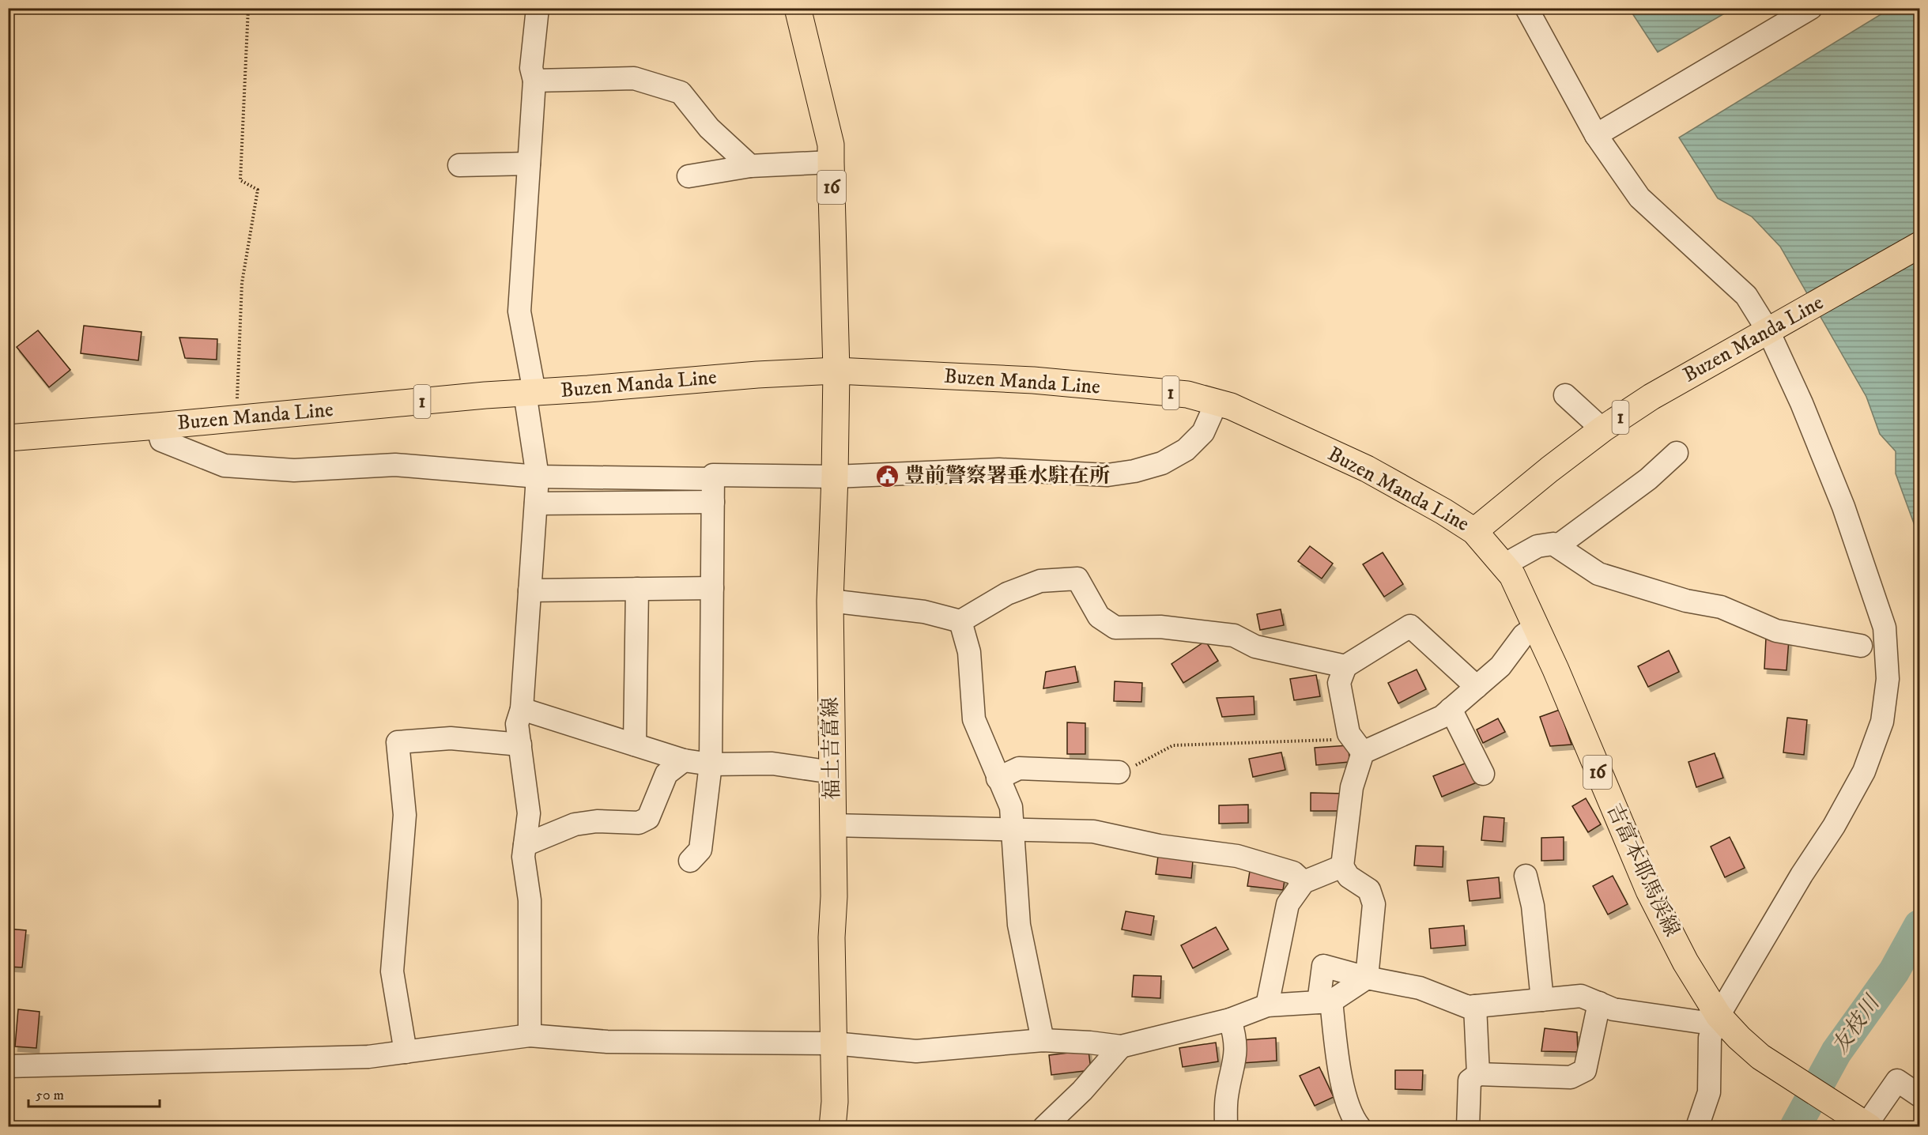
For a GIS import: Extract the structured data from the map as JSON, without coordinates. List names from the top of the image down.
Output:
{
  "streets": {
    "main road": [
      "16",
      "Buzen Manda Line",
      "1",
      "福土吉富線",
      "吉富本耶馬渓線"
    ]
  },
  "crossings": [
    ["16", "Buzen Manda Line"],
    ["16", "福土吉富線"],
    ["Buzen Manda Line", "福土吉富線"],
    ["Buzen Manda Line", "吉富本耶馬渓線"]
  ],
  "water": ["友枝川"],
  "places": {
    "public building": ["豊前警察署垂水駐在所"]
  },
  "scale_bar": "50 m"
}
